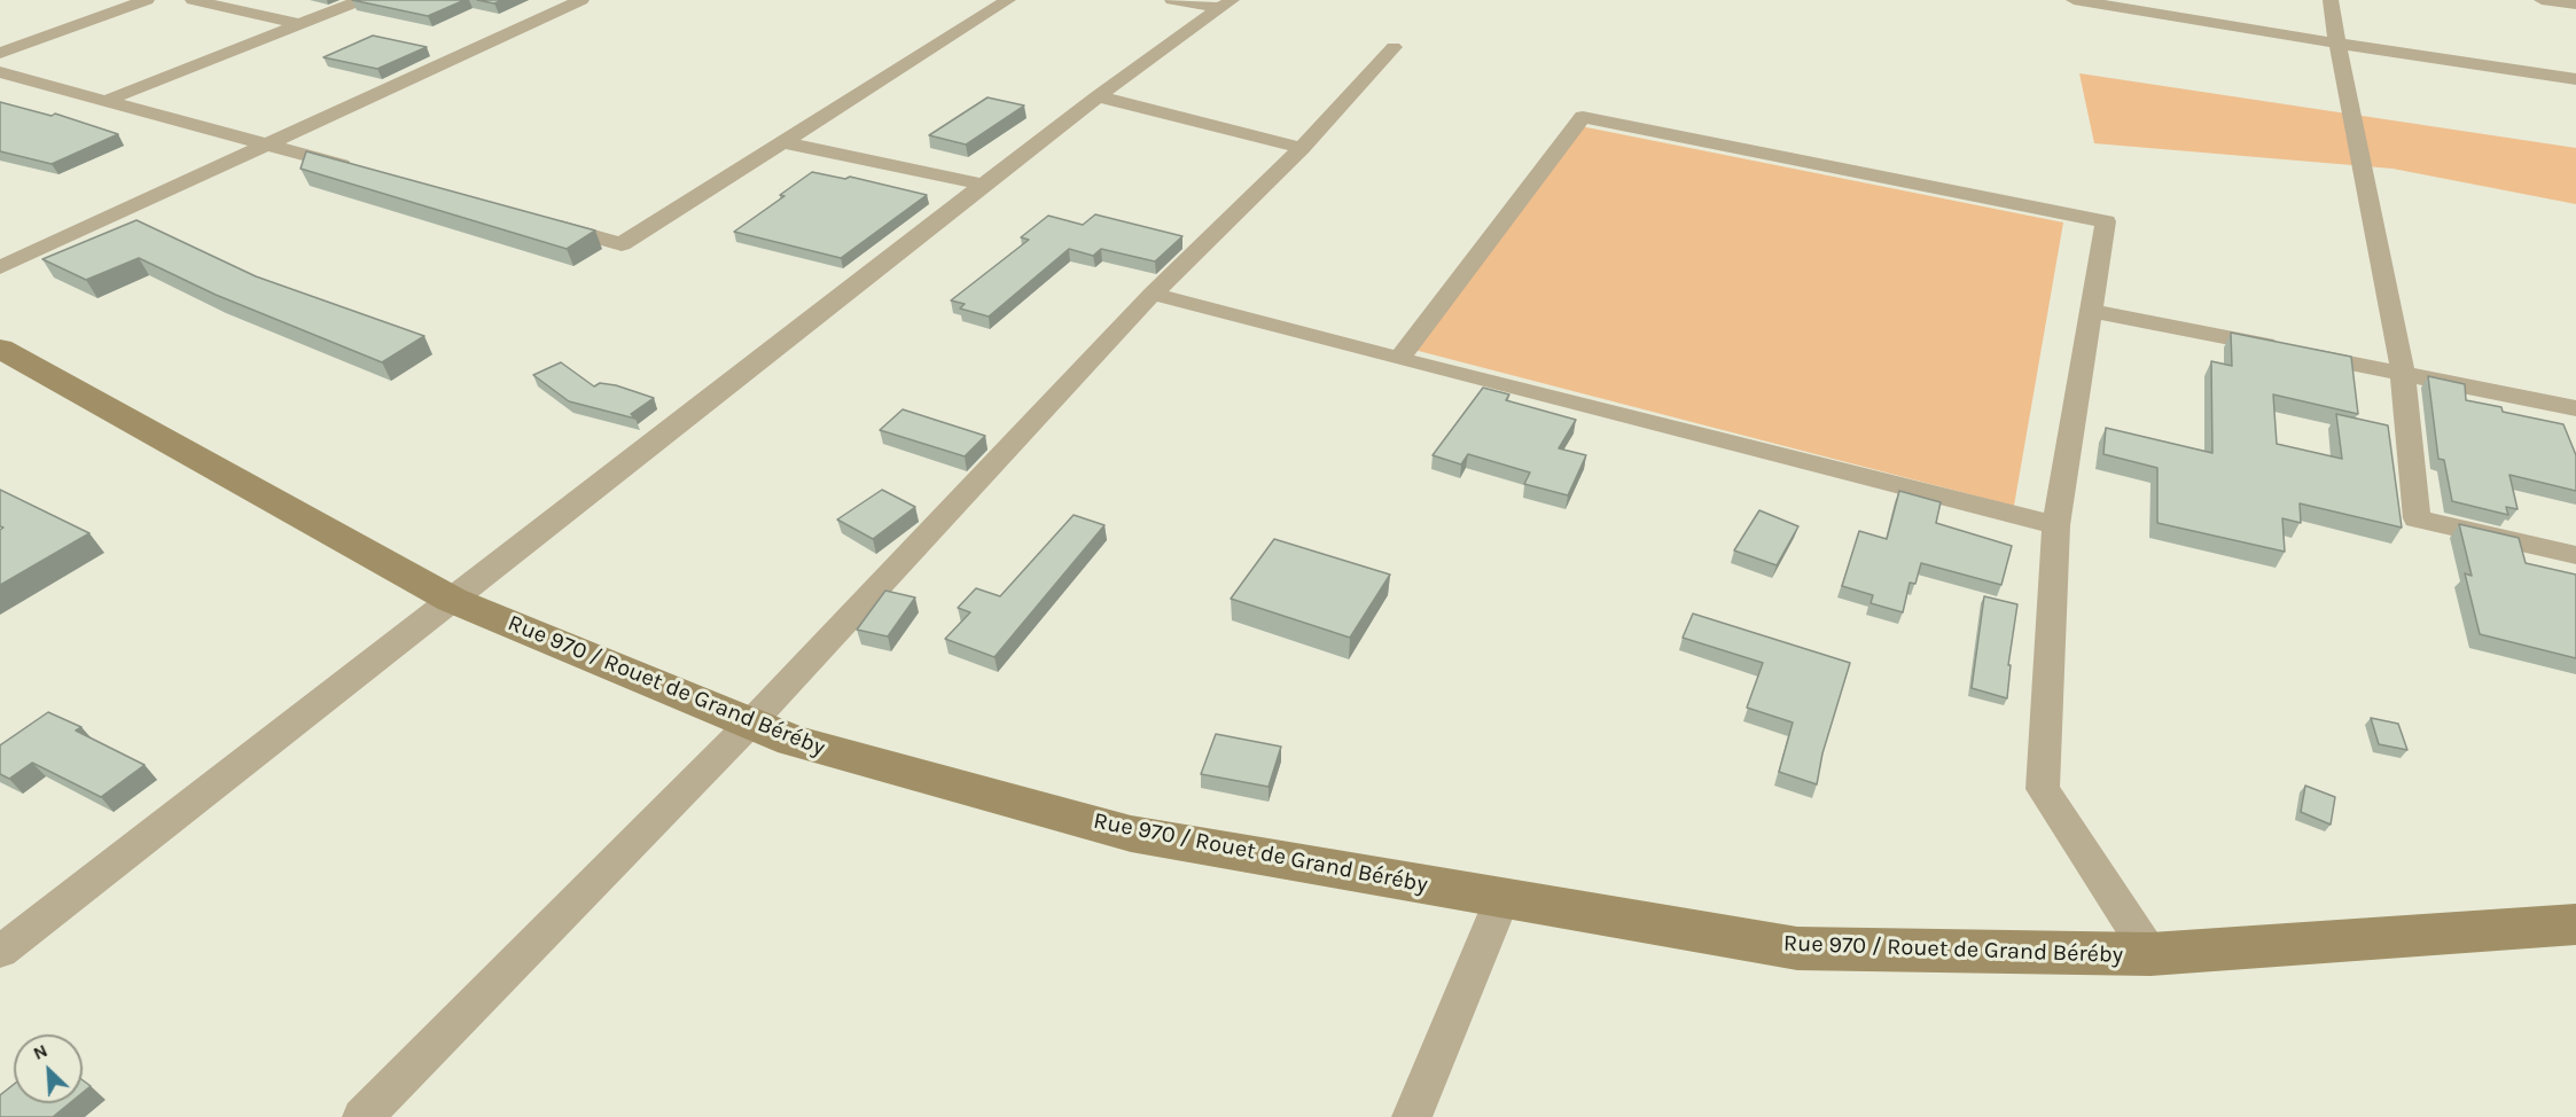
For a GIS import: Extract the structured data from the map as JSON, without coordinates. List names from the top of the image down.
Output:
{
  "streets": {
    "main road": ["Rue 970 / Rouet de Grand Béréby"]
  },
  "north": "top left"
}
